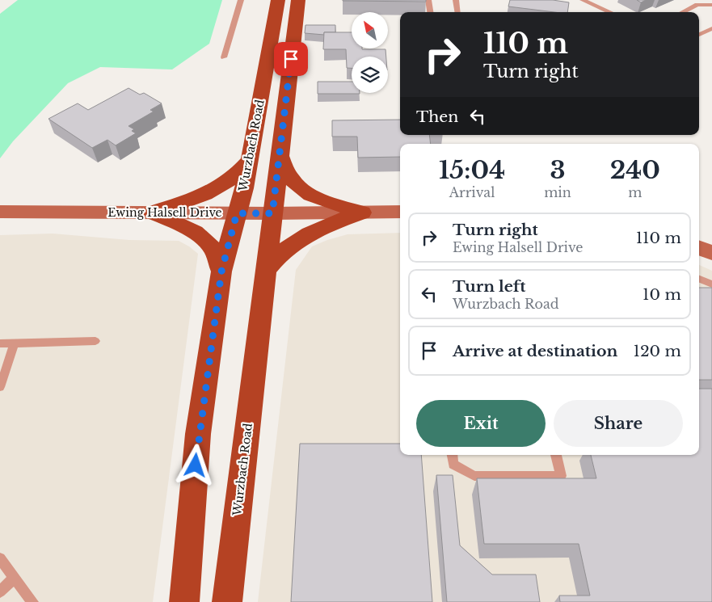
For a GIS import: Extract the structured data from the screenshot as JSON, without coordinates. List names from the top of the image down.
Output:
{
  "streets": {
    "main road": ["Wurzbach Road"],
    "street": ["Ewing Halsell Drive"]
  },
  "crossings": [
    ["Wurzbach Road", "Ewing Halsell Drive"]
  ],
  "north": "top left",
  "page": {
    "turn": ["110 m", "Turn right"],
    "then": "Then",
    "eta": [
      "15:04",
      "Arrival",
      "3",
      "min",
      "240",
      "m"
    ],
    "list": [
      {
        "name": "Turn right",
        "note": "Ewing Halsell Drive",
        "value": "110 m"
      },
      {
        "name": "Turn left",
        "note": "Wurzbach Road",
        "value": "10 m"
      },
      {
        "name": "Arrive at destination",
        "value": "120 m"
      }
    ],
    "buttons": ["Exit", "Share"]
  }
}
